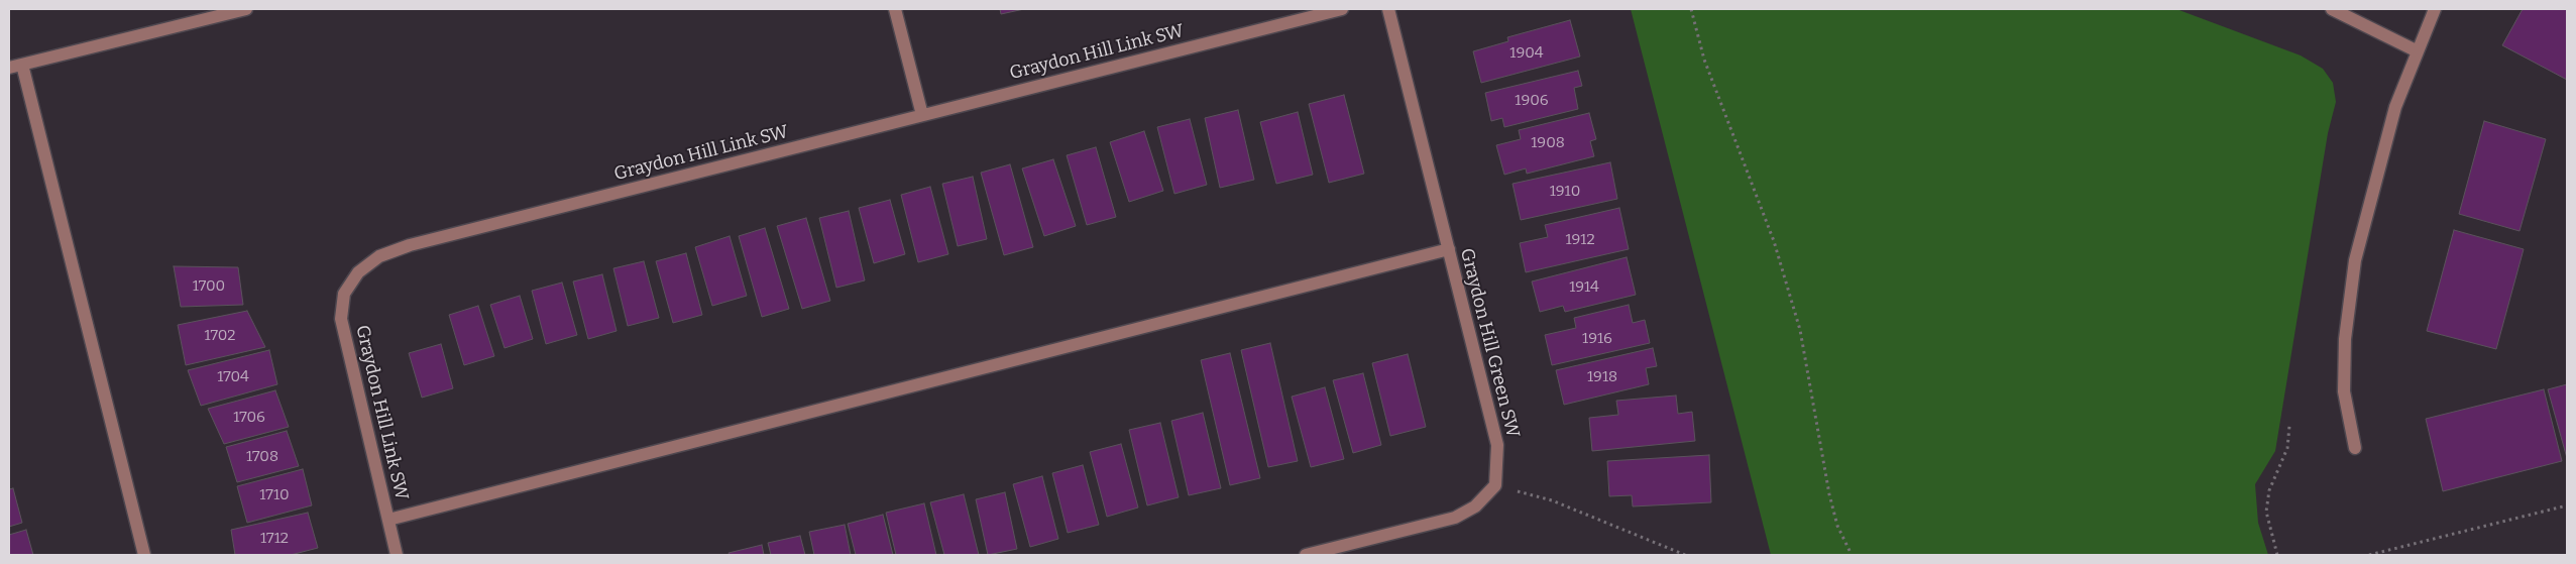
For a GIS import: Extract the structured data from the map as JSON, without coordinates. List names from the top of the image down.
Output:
{
  "streets": {
    "street": ["Graydon Hill Link SW", "Graydon Hill Green SW"]
  },
  "house_numbers": [
    "1904",
    "1906",
    "1908",
    "1910",
    "1912",
    "1700",
    "1914",
    "1702",
    "1916",
    "1704",
    "1918",
    "1706",
    "1708",
    "1710",
    "1712"
  ]
}
